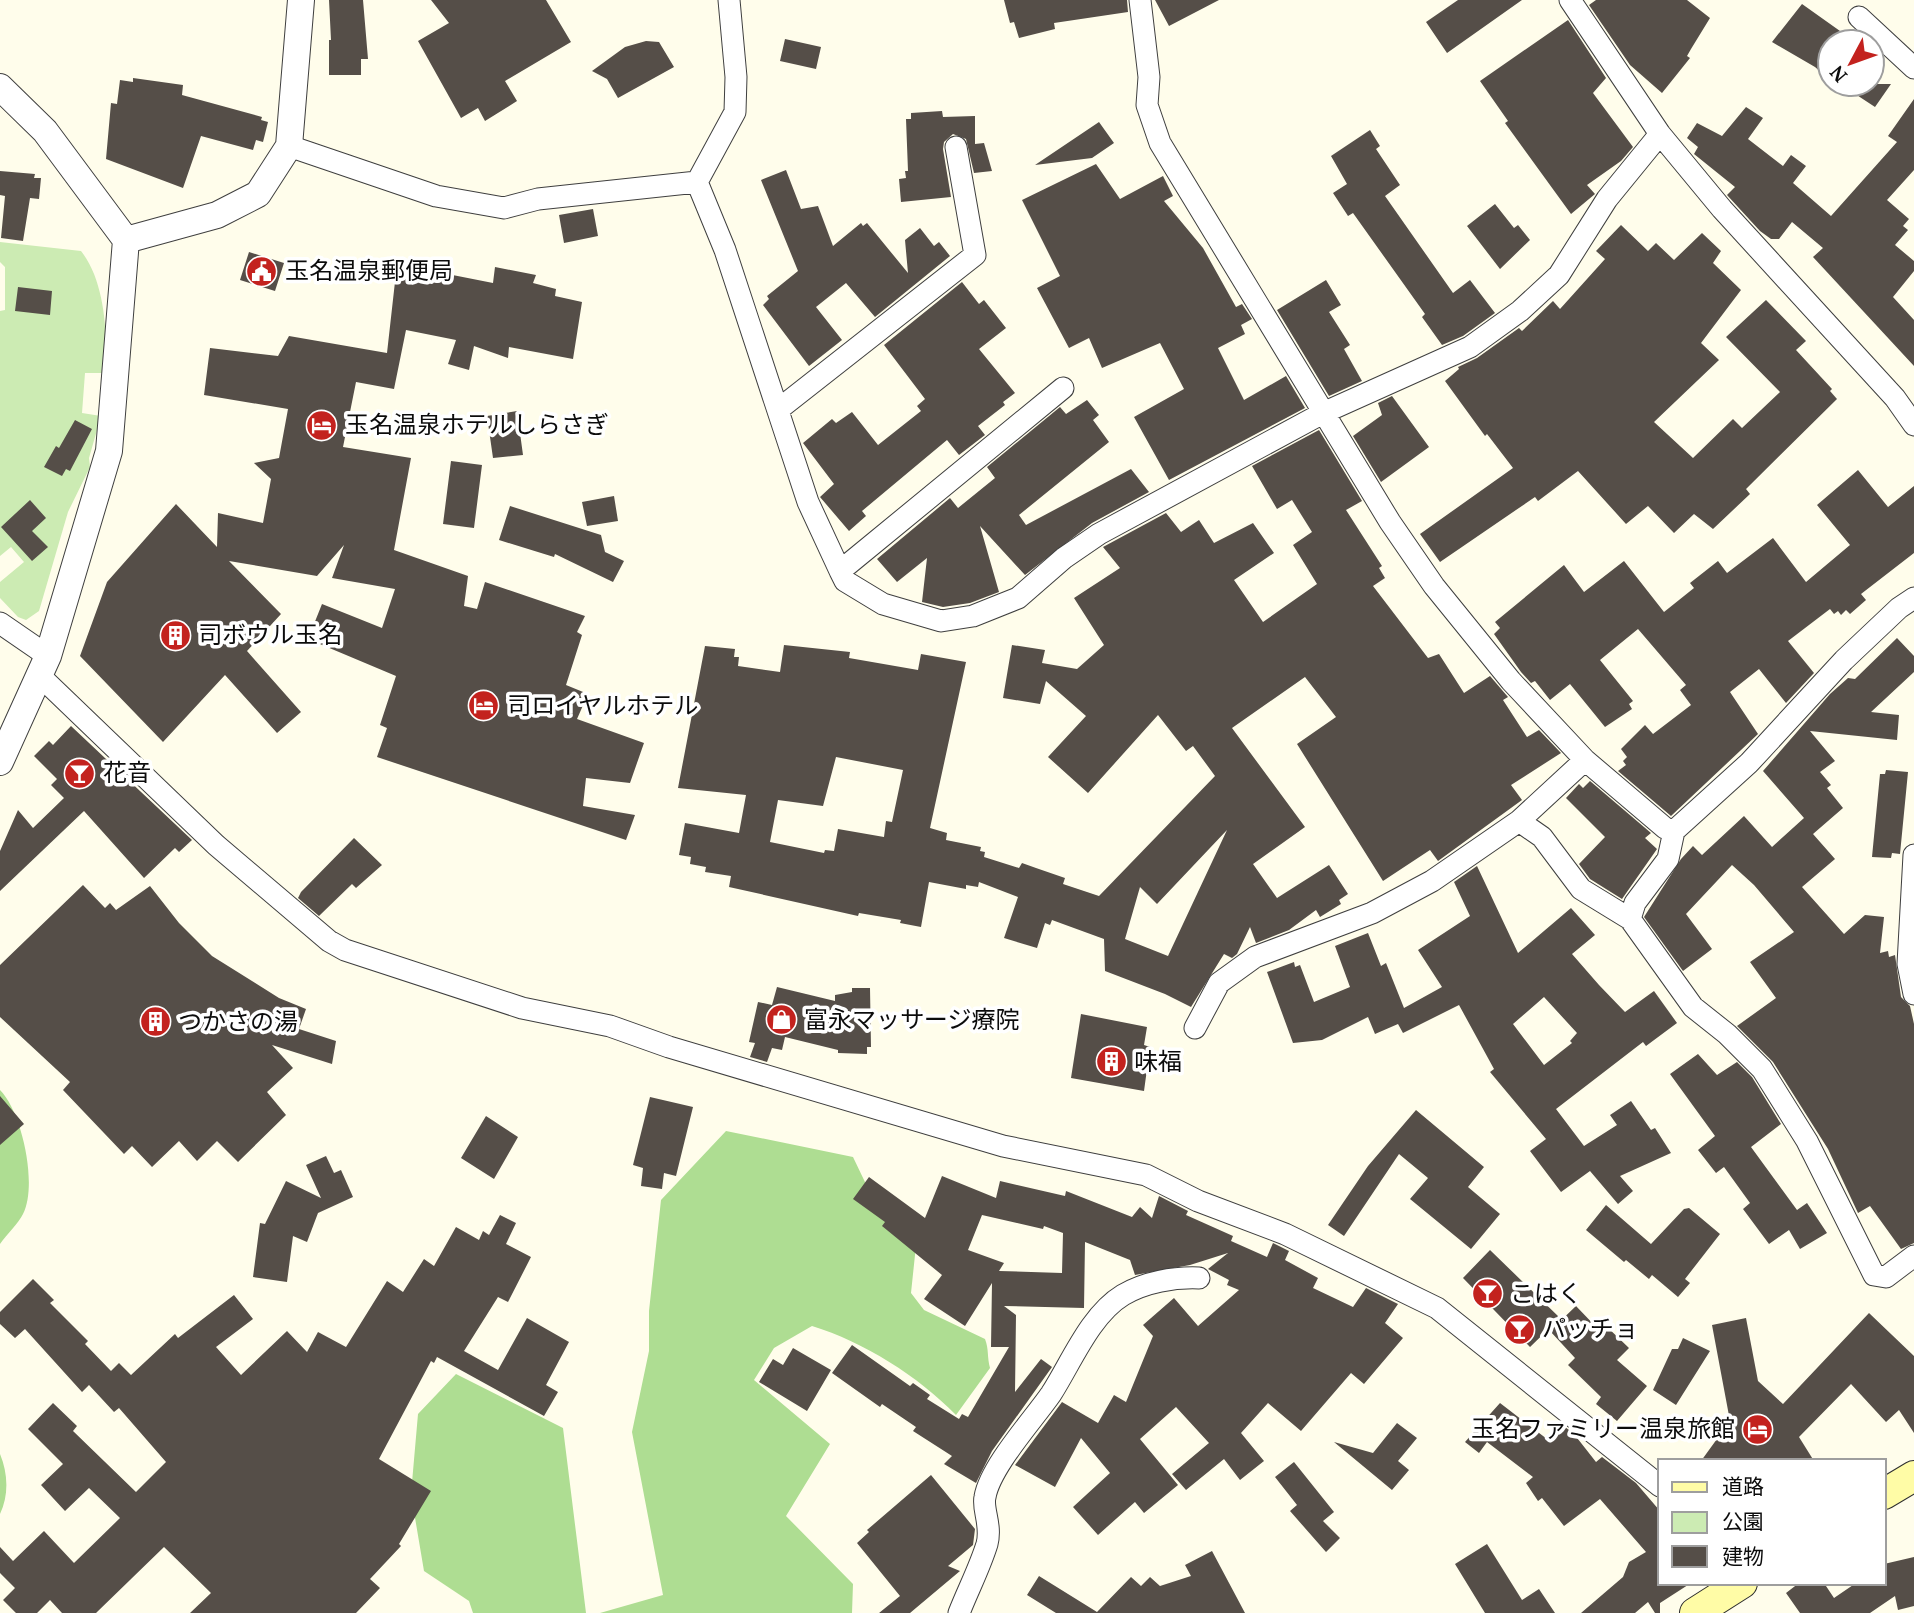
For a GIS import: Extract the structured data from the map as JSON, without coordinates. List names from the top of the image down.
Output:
{
  "places": {
    "public building": ["玉名温泉郵便局"],
    "hotel": ["玉名温泉ホテルしらさぎ", "司ロイヤルホテル", "玉名ファミリー温泉旅館"],
    "building": ["司ボウル玉名", "つかさの湯", "味福"],
    "bar": ["花音", "こはく", "パッチョ"],
    "shop": ["富永マッサージ療院"]
  },
  "legend": ["道路", "公園", "建物"],
  "north": "bottom left"
}
